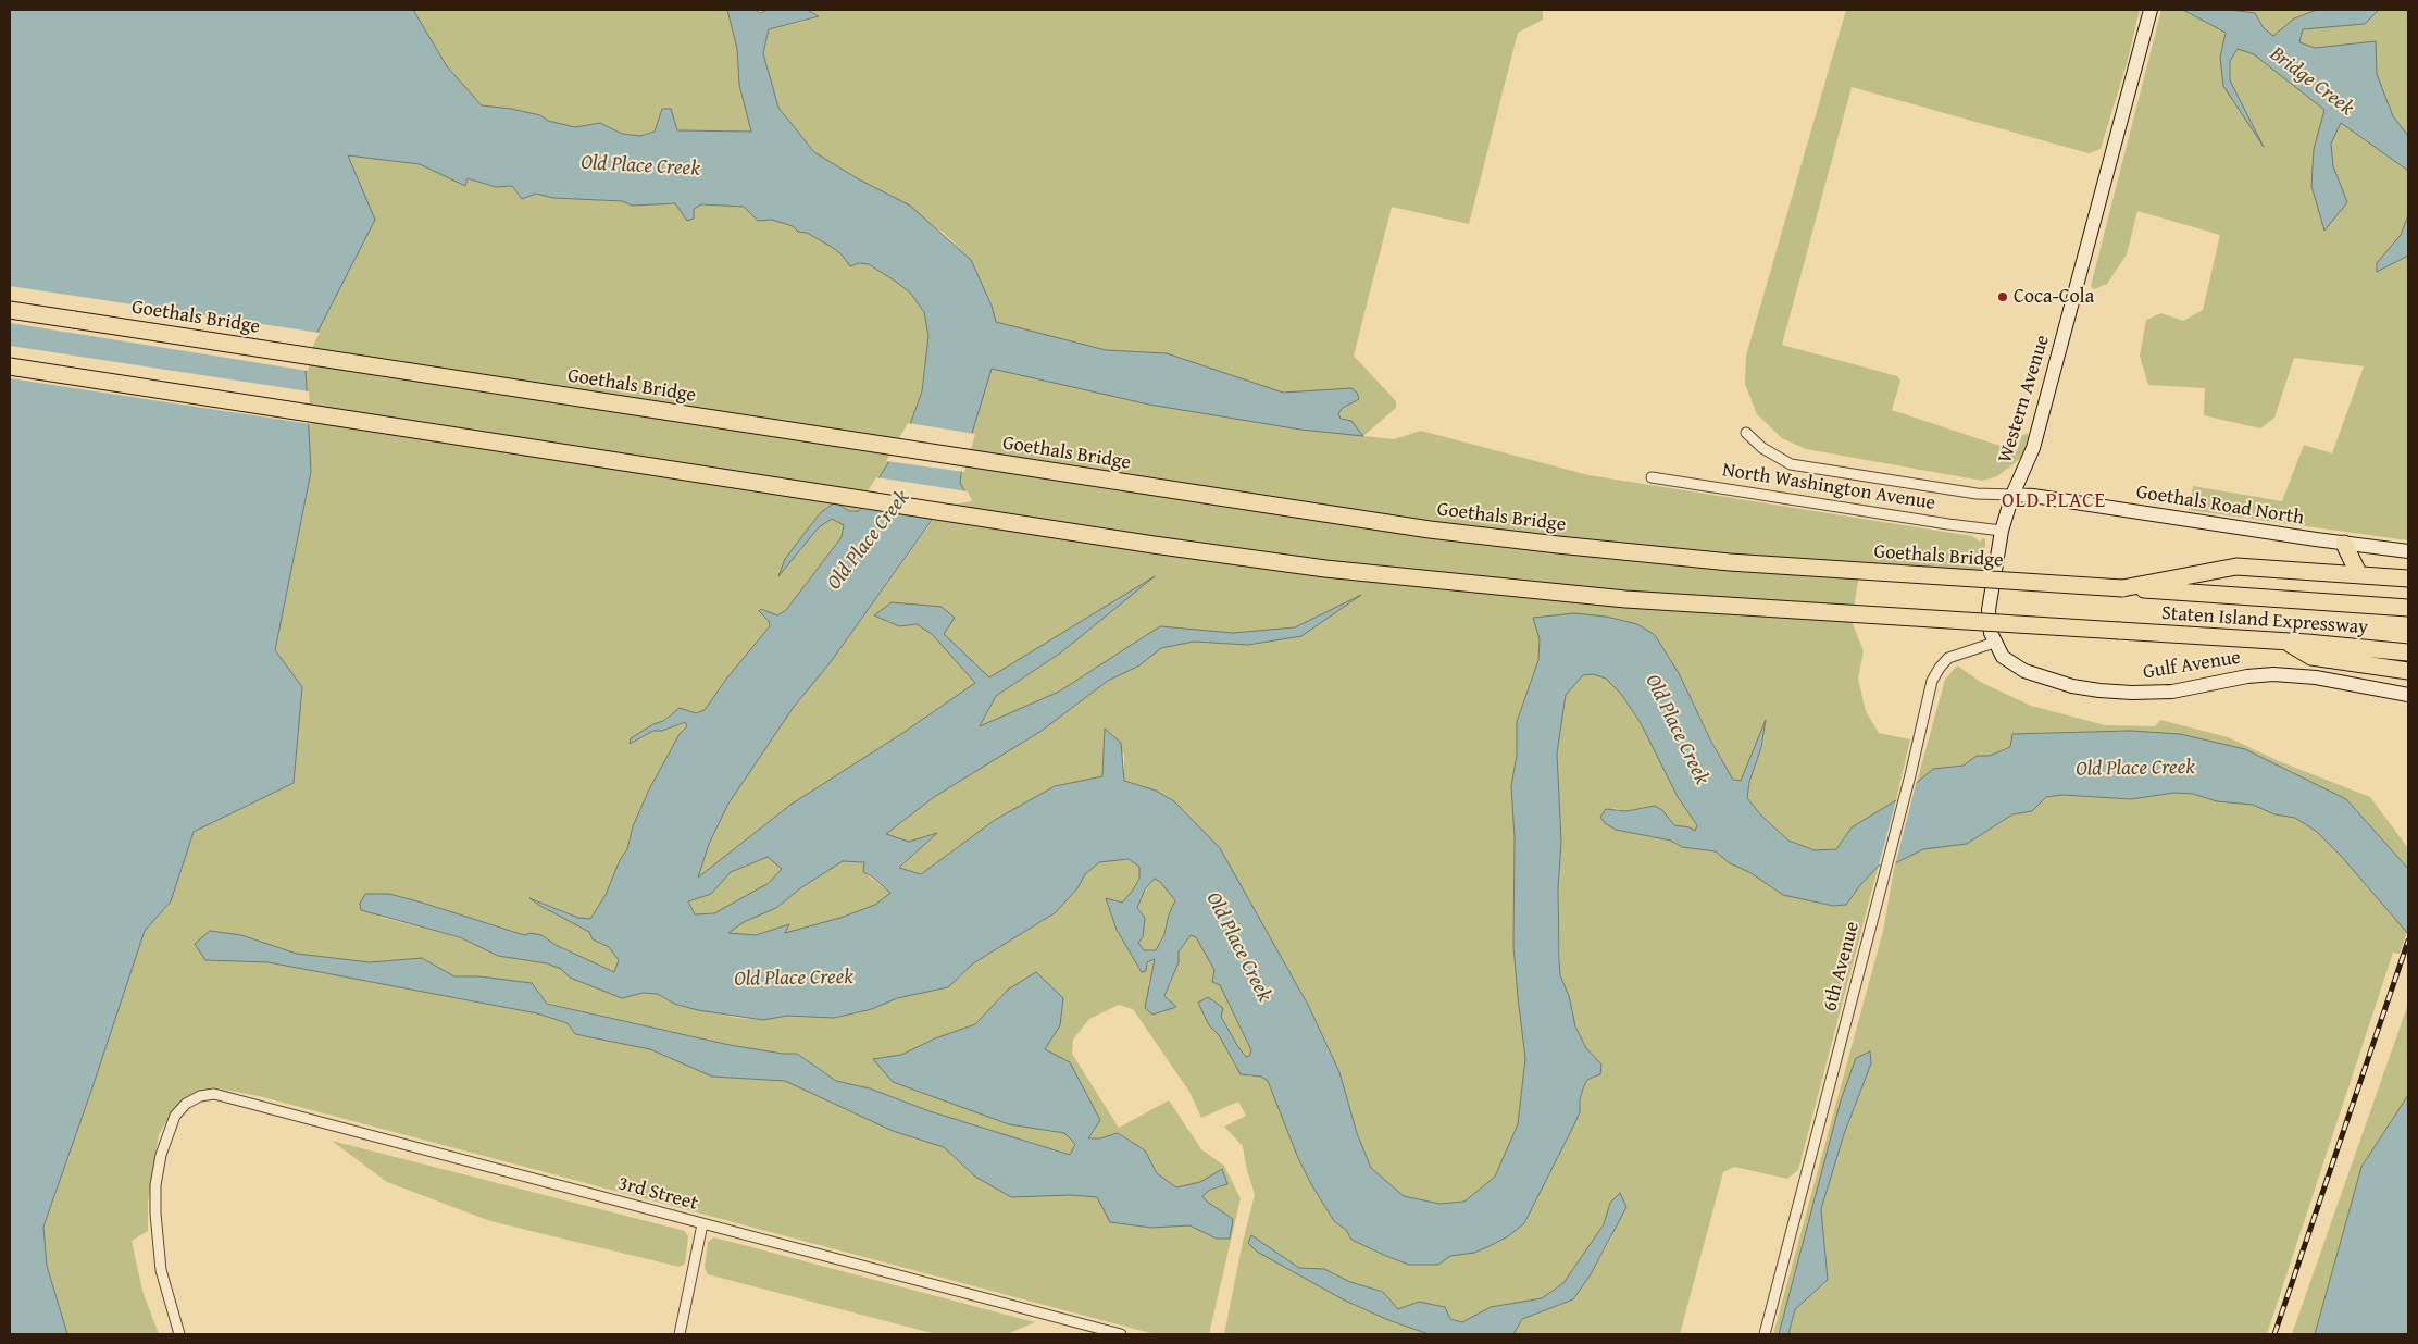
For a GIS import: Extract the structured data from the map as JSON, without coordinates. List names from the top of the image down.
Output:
{
  "streets": {
    "highway": ["Goethals Bridge", "Staten Island Expressway"],
    "street": [
      "Western Avenue",
      "North Washington Avenue",
      "Goethals Road North",
      "Gulf Avenue",
      "6th Avenue",
      "3rd Street"
    ]
  },
  "crossings": [
    ["Goethals Bridge", "Staten Island Expressway"],
    ["Western Avenue", "North Washington Avenue"],
    ["Western Avenue", "Goethals Road North"],
    ["Western Avenue", "Gulf Avenue"],
    ["Western Avenue", "6th Avenue"],
    ["Gulf Avenue", "6th Avenue"]
  ],
  "districts": ["OLD PLACE"],
  "water": ["Bridge Creek", "Old Place Creek"],
  "places": ["Coca-Cola"]
}
